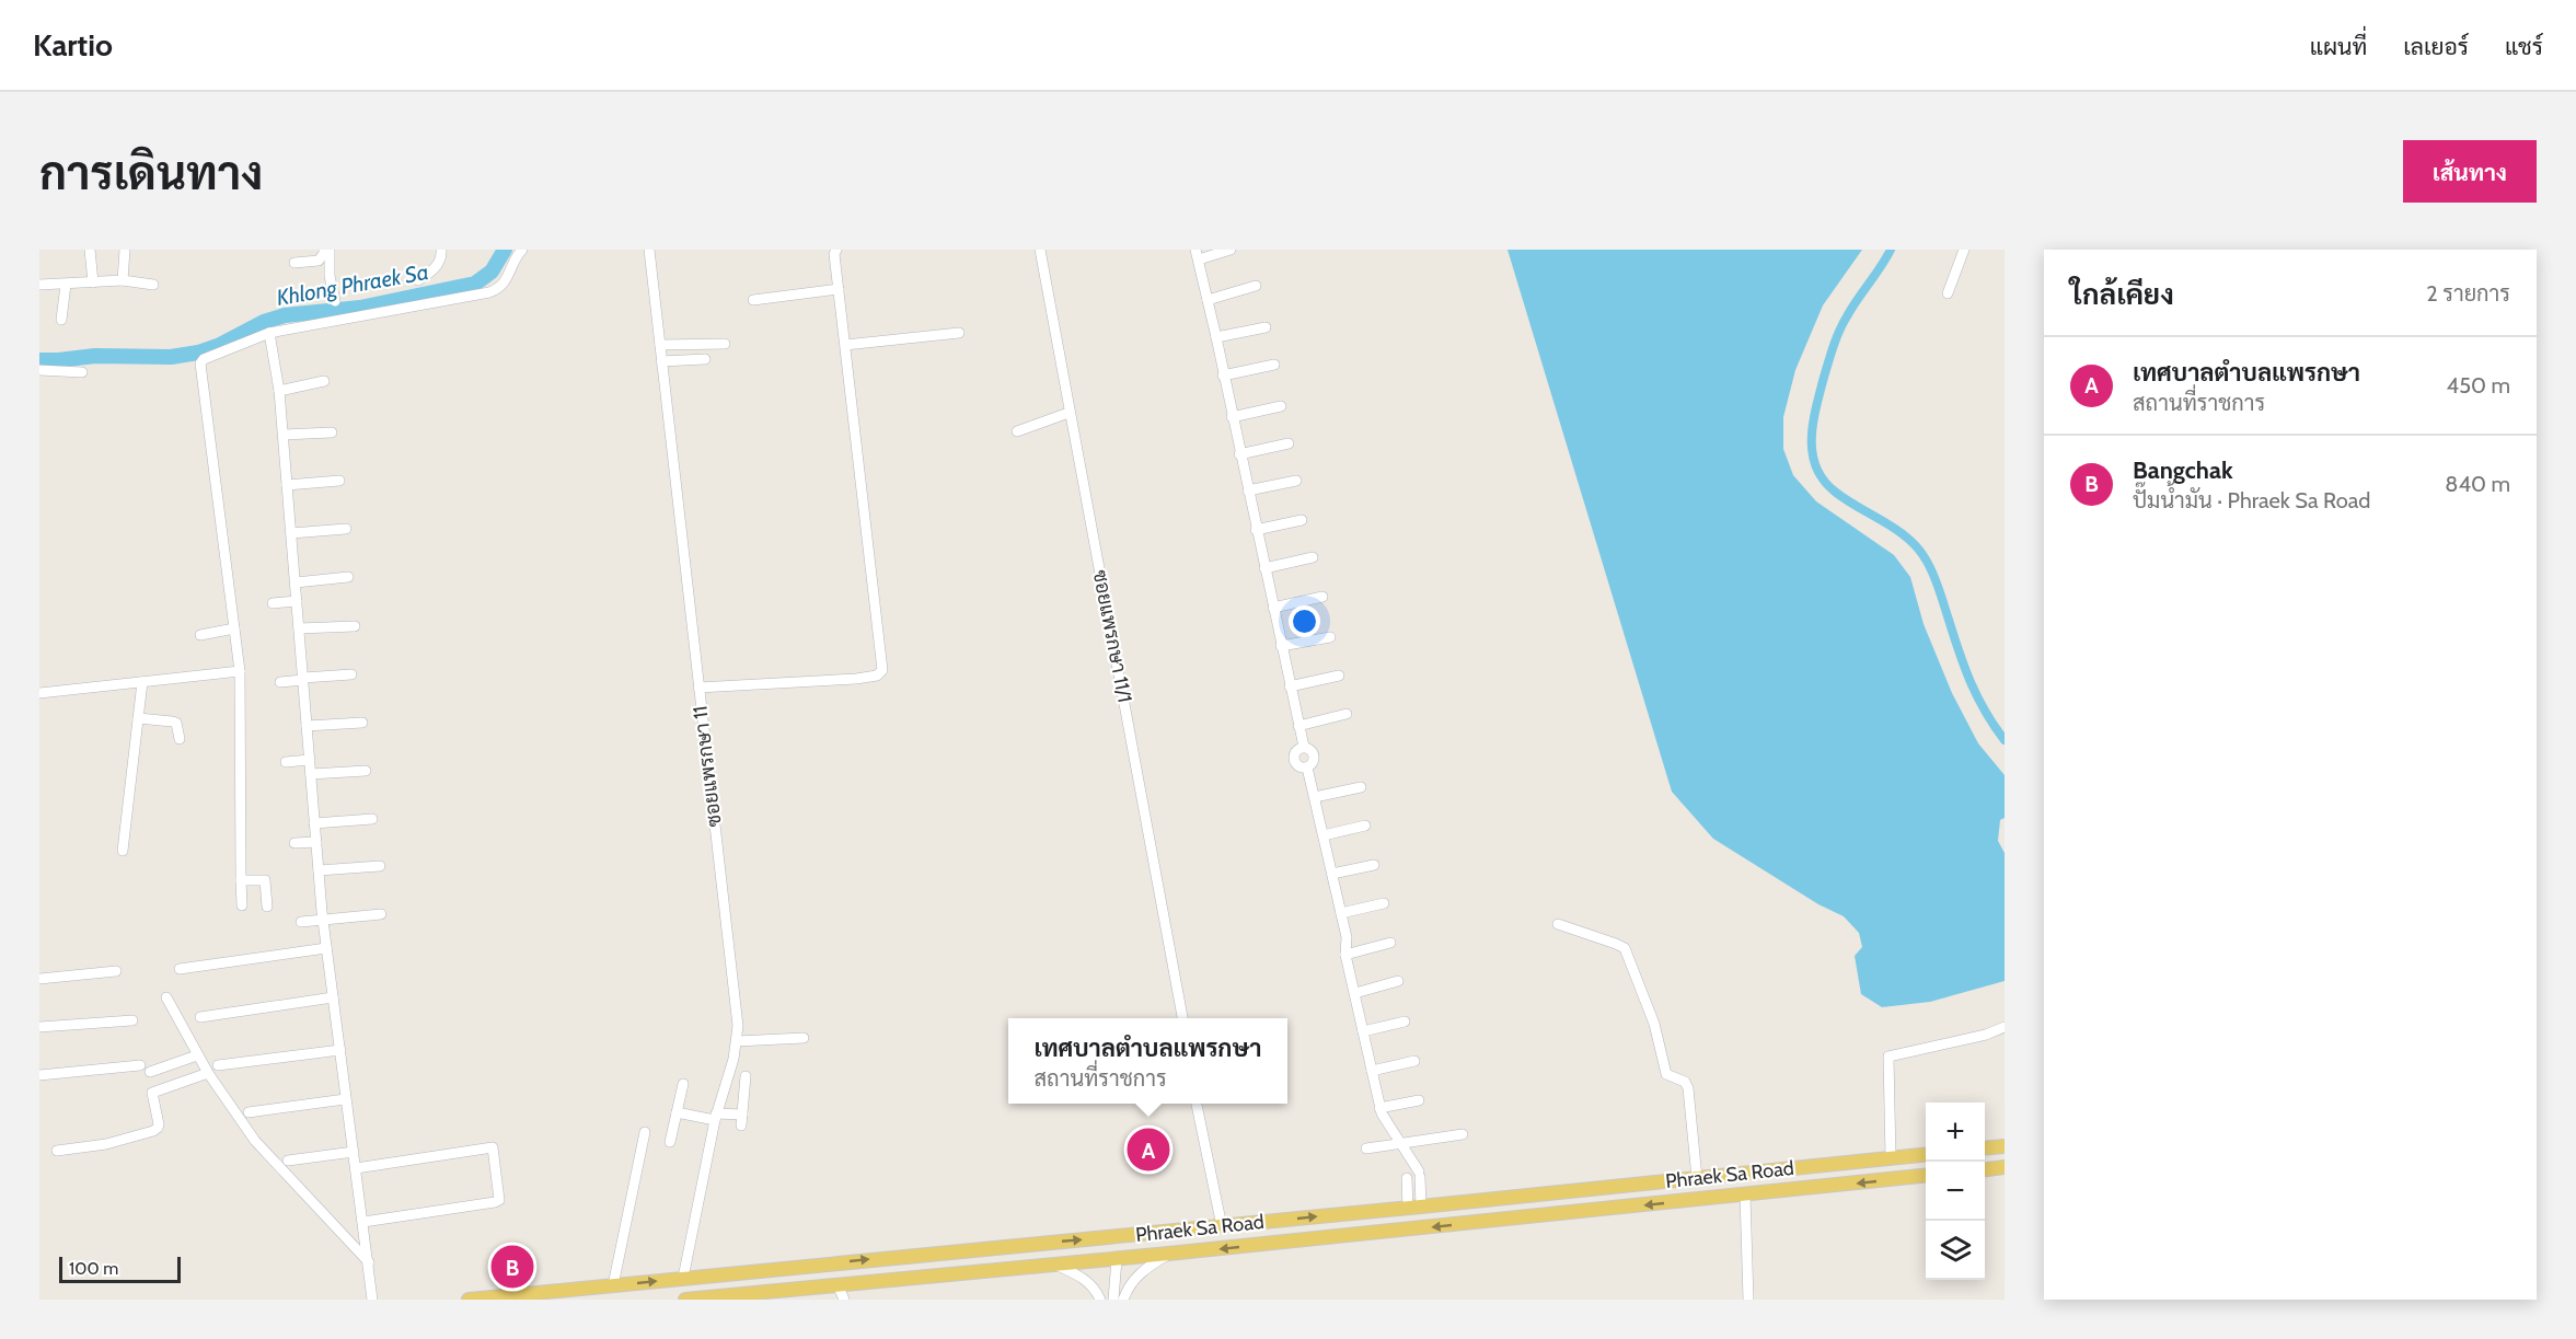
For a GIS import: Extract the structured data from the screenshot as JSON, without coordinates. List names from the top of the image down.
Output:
{
  "streets": {
    "main road": ["Phraek Sa Road"],
    "street": ["ซอยแพรกษา 11/1", "ซอยแพรกษา 11"]
  },
  "crossings": [
    ["ซอยแพรกษา 11", "Phraek Sa Road"]
  ],
  "water": ["Khlong Phraek Sa"],
  "scale_bar": "100 m",
  "page": {
    "header": "Kartio",
    "nav": ["แผนที่", "เลเยอร์", "แชร์"],
    "title": "การเดินทาง",
    "buttons": "เส้นทาง",
    "heading": ["ใกล้เคียง", "2 รายการ"],
    "list": [
      {
        "mark": "A",
        "name": "เทศบาลตำบลแพรกษา",
        "note": "สถานที่ราชการ",
        "value": "450 m"
      },
      {
        "mark": "B",
        "name": "Bangchak",
        "note": "ปั๊มน้ำมัน · Phraek Sa Road",
        "value": "840 m"
      }
    ],
    "popup": ["เทศบาลตำบลแพรกษา", "สถานที่ราชการ"],
    "map_buttons": ["+", "−"],
    "pins": ["A", "B"],
    "scale": "100 m"
  }
}
